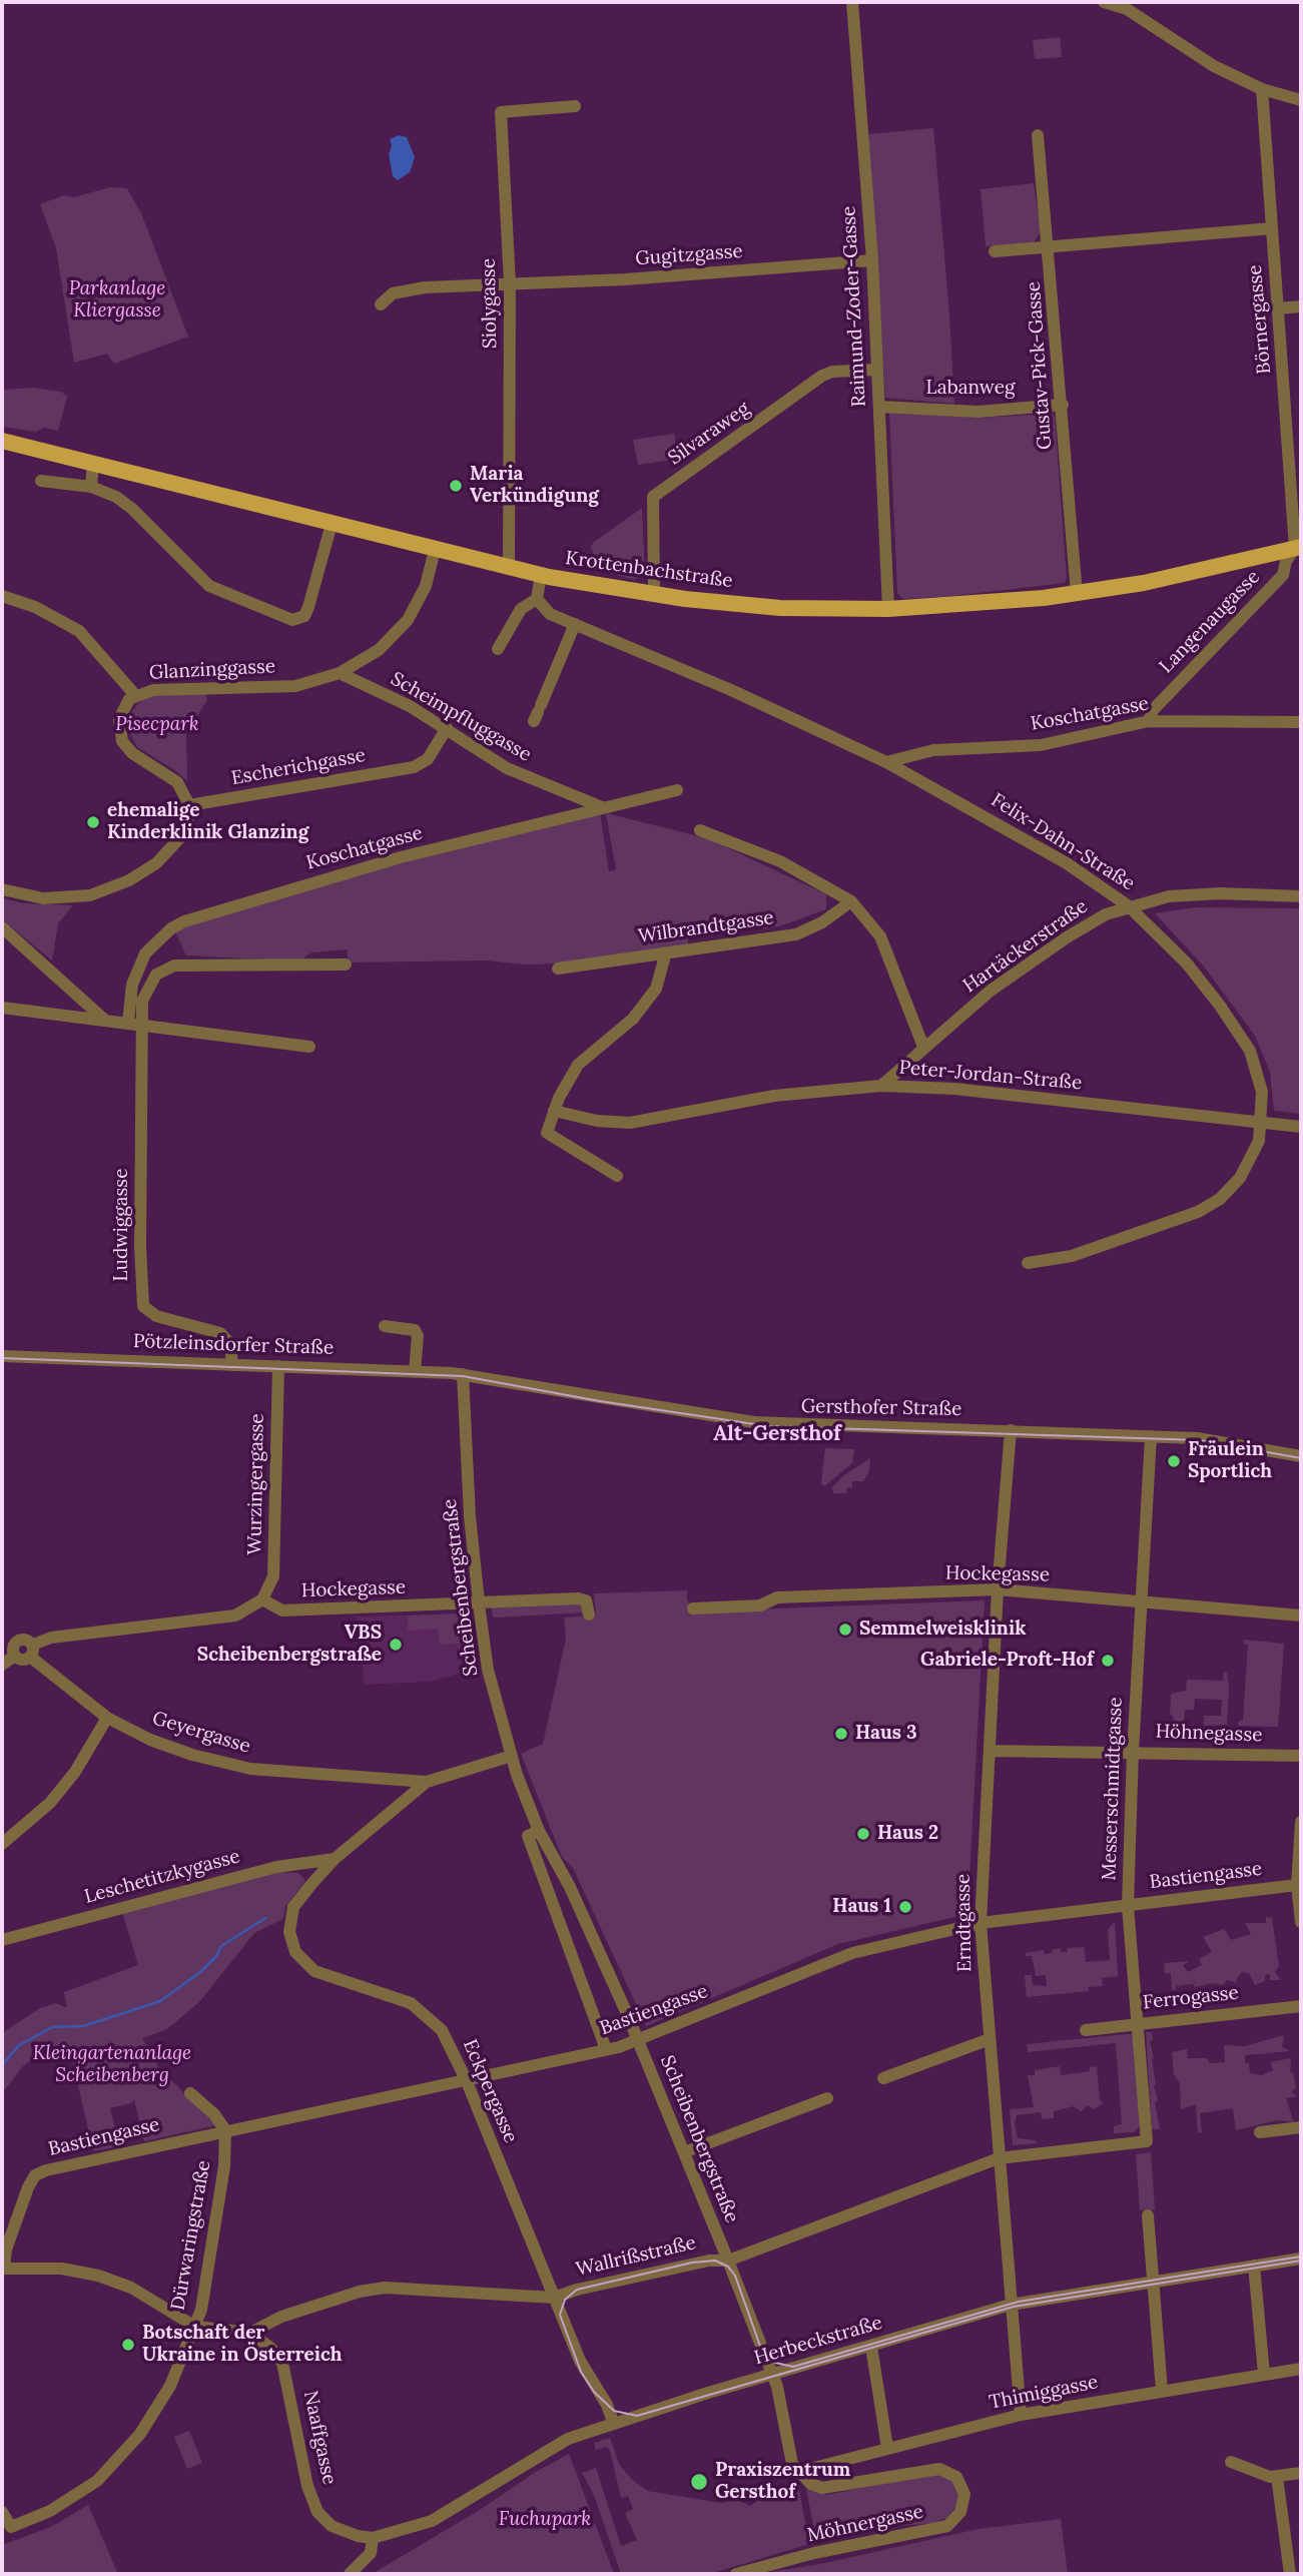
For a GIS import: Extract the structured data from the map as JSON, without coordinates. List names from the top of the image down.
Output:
{
  "streets": {
    "main road": ["Krottenbachstraße"],
    "street": [
      "Gugitzgasse",
      "Siolygasse",
      "Raimund-Zoder-Gasse",
      "Börnergasse",
      "Gustav-Pick-Gasse",
      "Labanweg",
      "Silvaraweg",
      "Langenaugasse",
      "Glanzinggasse",
      "Koschatgasse",
      "Scheimpfluggasse",
      "Escherichgasse",
      "Felix-Dahn-Straße",
      "Wilbrandtgasse",
      "Hartäckerstraße",
      "Peter-Jordan-Straße",
      "Ludwiggasse",
      "Pötzleinsdorfer Straße",
      "Gersthofer Straße",
      "Wurzingergasse",
      "Hockegasse",
      "Scheibenbergstraße",
      "Geyergasse",
      "Höhnegasse",
      "Messerschmidtgasse",
      "Bastiengasse",
      "Leschetitzkygasse",
      "Erndtgasse",
      "Ferrogasse",
      "Eckpergasse",
      "Dürwaringstraße",
      "Wallrißstraße",
      "Herbeckstraße",
      "Thimiggasse",
      "Naaffgasse",
      "Möhnergasse"
    ]
  },
  "crossings": [
    ["Gugitzgasse", "Siolygasse"],
    ["Gugitzgasse", "Raimund-Zoder-Gasse"],
    ["Siolygasse", "Krottenbachstraße"],
    ["Raimund-Zoder-Gasse", "Labanweg"],
    ["Raimund-Zoder-Gasse", "Silvaraweg"],
    ["Raimund-Zoder-Gasse", "Krottenbachstraße"],
    ["Börnergasse", "Krottenbachstraße"],
    ["Börnergasse", "Langenaugasse"],
    ["Gustav-Pick-Gasse", "Labanweg"],
    ["Gustav-Pick-Gasse", "Krottenbachstraße"],
    ["Silvaraweg", "Krottenbachstraße"],
    ["Krottenbachstraße", "Langenaugasse"],
    ["Krottenbachstraße", "Glanzinggasse"],
    ["Langenaugasse", "Koschatgasse"],
    ["Glanzinggasse", "Scheimpfluggasse"],
    ["Glanzinggasse", "Escherichgasse"],
    ["Koschatgasse", "Scheimpfluggasse"],
    ["Koschatgasse", "Felix-Dahn-Straße"],
    ["Koschatgasse", "Ludwiggasse"],
    ["Scheimpfluggasse", "Escherichgasse"],
    ["Felix-Dahn-Straße", "Hartäckerstraße"],
    ["Felix-Dahn-Straße", "Peter-Jordan-Straße"],
    ["Hartäckerstraße", "Peter-Jordan-Straße"],
    ["Ludwiggasse", "Pötzleinsdorfer Straße"],
    ["Pötzleinsdorfer Straße", "Gersthofer Straße"],
    ["Pötzleinsdorfer Straße", "Wurzingergasse"],
    ["Pötzleinsdorfer Straße", "Scheibenbergstraße"],
    ["Gersthofer Straße", "Scheibenbergstraße"],
    ["Gersthofer Straße", "Messerschmidtgasse"],
    ["Gersthofer Straße", "Erndtgasse"],
    ["Wurzingergasse", "Hockegasse"],
    ["Hockegasse", "Scheibenbergstraße"],
    ["Hockegasse", "Messerschmidtgasse"],
    ["Hockegasse", "Erndtgasse"],
    ["Scheibenbergstraße", "Bastiengasse"],
    ["Scheibenbergstraße", "Eckpergasse"],
    ["Scheibenbergstraße", "Wallrißstraße"],
    ["Scheibenbergstraße", "Herbeckstraße"],
    ["Scheibenbergstraße", "Thimiggasse"],
    ["Scheibenbergstraße", "Möhnergasse"],
    ["Geyergasse", "Eckpergasse"],
    ["Höhnegasse", "Messerschmidtgasse"],
    ["Höhnegasse", "Erndtgasse"],
    ["Messerschmidtgasse", "Bastiengasse"],
    ["Messerschmidtgasse", "Ferrogasse"],
    ["Messerschmidtgasse", "Wallrißstraße"],
    ["Bastiengasse", "Erndtgasse"],
    ["Bastiengasse", "Eckpergasse"],
    ["Bastiengasse", "Dürwaringstraße"],
    ["Leschetitzkygasse", "Eckpergasse"],
    ["Erndtgasse", "Wallrißstraße"],
    ["Erndtgasse", "Herbeckstraße"],
    ["Erndtgasse", "Thimiggasse"],
    ["Eckpergasse", "Wallrißstraße"],
    ["Eckpergasse", "Herbeckstraße"],
    ["Wallrißstraße", "Naaffgasse"],
    ["Herbeckstraße", "Naaffgasse"],
    ["Thimiggasse", "Möhnergasse"]
  ],
  "districts": ["Alt-Gersthof"],
  "parks": [
    "Parkanlage Kliergasse",
    "Pisecpark",
    "Kleingartenanlage Scheibenberg",
    "Fuchupark"
  ],
  "places": [
    "Maria Verkündigung",
    "ehemalige Kinderklinik Glanzing",
    "Fräulein Sportlich",
    "Semmelweisklinik",
    "VBS Scheibenbergstraße",
    "Gabriele-Proft-Hof",
    "Haus 3",
    "Haus 2",
    "Haus 1",
    "Botschaft der Ukraine in Österreich",
    "Praxiszentrum Gersthof"
  ]
}
